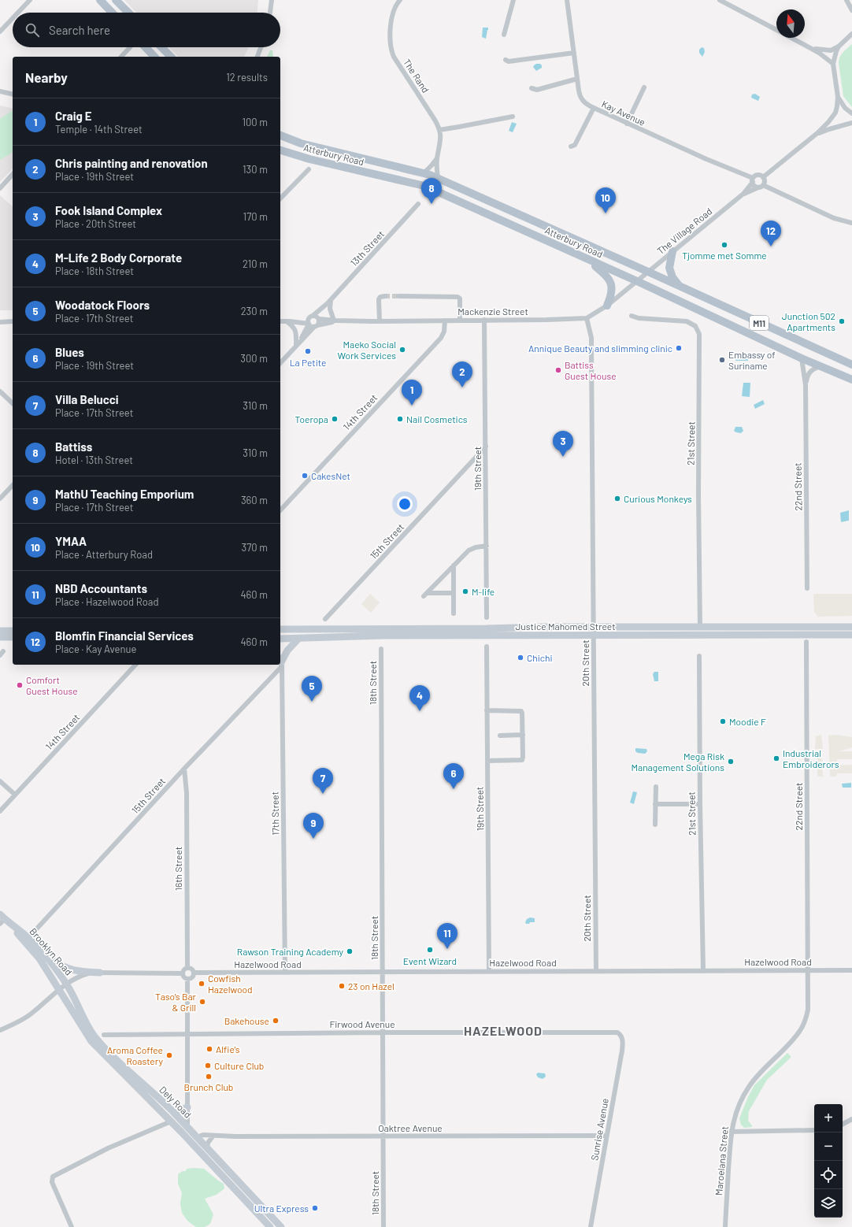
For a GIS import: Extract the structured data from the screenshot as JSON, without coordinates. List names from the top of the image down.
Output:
{
  "streets": {
    "main road": [
      "Atterbury Road",
      "M11",
      "Justice Mahomed Street",
      "Brooklyn Road",
      "Dely Road"
    ],
    "street": [
      "The Rand",
      "Kay Avenue",
      "The Village Road",
      "13th Street",
      "Mackenzie Street",
      "14th Street",
      "21st Street",
      "19th Street",
      "22nd Street",
      "15th Street",
      "20th Street",
      "18th Street",
      "17th Street",
      "16th Street",
      "Hazelwood Road",
      "Firwood Avenue",
      "Oaktree Avenue",
      "Sunrise Avenue",
      "Maroelana Street"
    ]
  },
  "crossings": [
    ["The Rand", "Atterbury Road"],
    ["Atterbury Road", "The Village Road"],
    ["Atterbury Road", "22nd Street"],
    ["13th Street", "Mackenzie Street"],
    ["Mackenzie Street", "14th Street"],
    ["Mackenzie Street", "19th Street"],
    ["Mackenzie Street", "20th Street"],
    ["21st Street", "Justice Mahomed Street"],
    ["21st Street", "Hazelwood Road"],
    ["19th Street", "15th Street"],
    ["19th Street", "Hazelwood Road"],
    ["22nd Street", "Hazelwood Road"],
    ["22nd Street", "Maroelana Street"],
    ["15th Street", "16th Street"],
    ["15th Street", "Brooklyn Road"],
    ["Justice Mahomed Street", "20th Street"],
    ["20th Street", "Hazelwood Road"],
    ["18th Street", "Hazelwood Road"],
    ["18th Street", "Firwood Avenue"],
    ["18th Street", "Oaktree Avenue"],
    ["17th Street", "Hazelwood Road"],
    ["16th Street", "Hazelwood Road"],
    ["Brooklyn Road", "Dely Road"],
    ["Hazelwood Road", "Maroelana Street"],
    ["Firwood Avenue", "Sunrise Avenue"],
    ["Dely Road", "Oaktree Avenue"],
    ["Oaktree Avenue", "Sunrise Avenue"]
  ],
  "districts": ["HAZELWOOD"],
  "places": [
    "Tjomme met Somme",
    "Junction 502 Apartments",
    "Annique Beauty and slimming clinic",
    "Maeko Social Work Services",
    "La Petite",
    "Embassy of Suriname",
    "Battiss Guest House",
    "Toeropa",
    "Nail Cosmetics",
    "CakesNet",
    "Curious Monkeys",
    "M-life",
    "Chichi",
    "Comfort Guest House",
    "Moodie F",
    "Industrial Embroiderors",
    "Mega Risk Management Solutions",
    "Event Wizard",
    "Rawson Training Academy",
    "Cowfish Hazelwood",
    "23 on Hazel",
    "Taso’s Bar & Grill",
    "Bakehouse",
    "Alfie's",
    "Aroma Coffee Roastery",
    "Culture Club",
    "Brunch Club",
    "Ultra Express"
  ],
  "north": "top",
  "page": {
    "search": "Search here",
    "heading": ["Nearby", "12 results"],
    "list": [
      {
        "mark": "1",
        "name": "Craig E",
        "note": "Temple · 14th Street",
        "value": "100 m"
      },
      {
        "mark": "2",
        "name": "Chris painting and renovation",
        "note": "Place · 19th Street",
        "value": "130 m"
      },
      {
        "mark": "3",
        "name": "Fook Island Complex",
        "note": "Place · 20th Street",
        "value": "170 m"
      },
      {
        "mark": "4",
        "name": "M-Life 2 Body Corporate",
        "note": "Place · 18th Street",
        "value": "210 m"
      },
      {
        "mark": "5",
        "name": "Woodatock Floors",
        "note": "Place · 17th Street",
        "value": "230 m"
      },
      {
        "mark": "6",
        "name": "Blues",
        "note": "Place · 19th Street",
        "value": "300 m"
      },
      {
        "mark": "7",
        "name": "Villa Belucci",
        "note": "Place · 17th Street",
        "value": "310 m"
      },
      {
        "mark": "8",
        "name": "Battiss",
        "note": "Hotel · 13th Street",
        "value": "310 m"
      },
      {
        "mark": "9",
        "name": "MathU Teaching Emporium",
        "note": "Place · 17th Street",
        "value": "360 m"
      },
      {
        "mark": "10",
        "name": "YMAA",
        "note": "Place · Atterbury Road",
        "value": "370 m"
      },
      {
        "mark": "11",
        "name": "NBD Accountants",
        "note": "Place · Hazelwood Road",
        "value": "460 m"
      },
      {
        "mark": "12",
        "name": "Blomfin Financial Services",
        "note": "Place · Kay Avenue",
        "value": "460 m"
      }
    ],
    "pins": [
      "8",
      "10",
      "12",
      "2",
      "1",
      "3",
      "5",
      "4",
      "6",
      "7",
      "9",
      "11"
    ],
    "map_buttons": ["+", "−"]
  }
}
